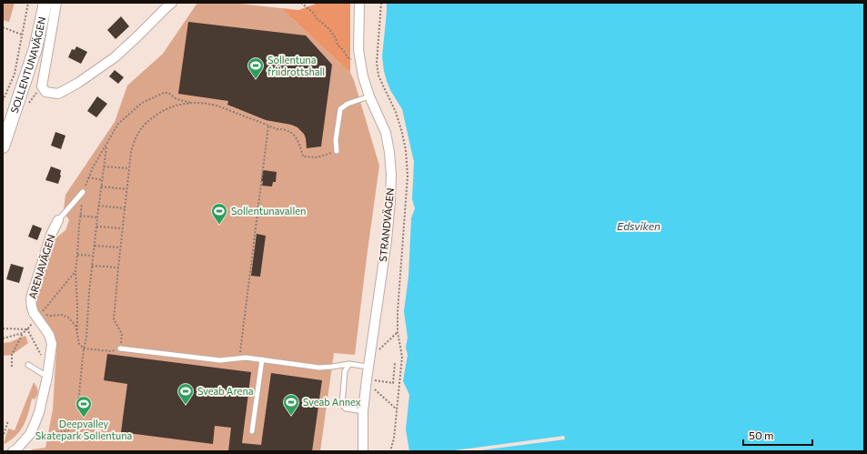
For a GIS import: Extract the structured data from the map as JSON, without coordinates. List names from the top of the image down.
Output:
{
  "streets": {
    "street": ["SOLLENTUNAVÄGEN", "STRANDVÄGEN", "ARENAVÄGEN"]
  },
  "water": ["Edsviken"],
  "places": {
    "sports": [
      "Sollentuna friidrottshall",
      "Sollentunavallen",
      "Sveab Arena",
      "Sveab Annex",
      "Deepvalley Skatepark Sollentuna"
    ]
  },
  "scale_bar": "50 m"
}
